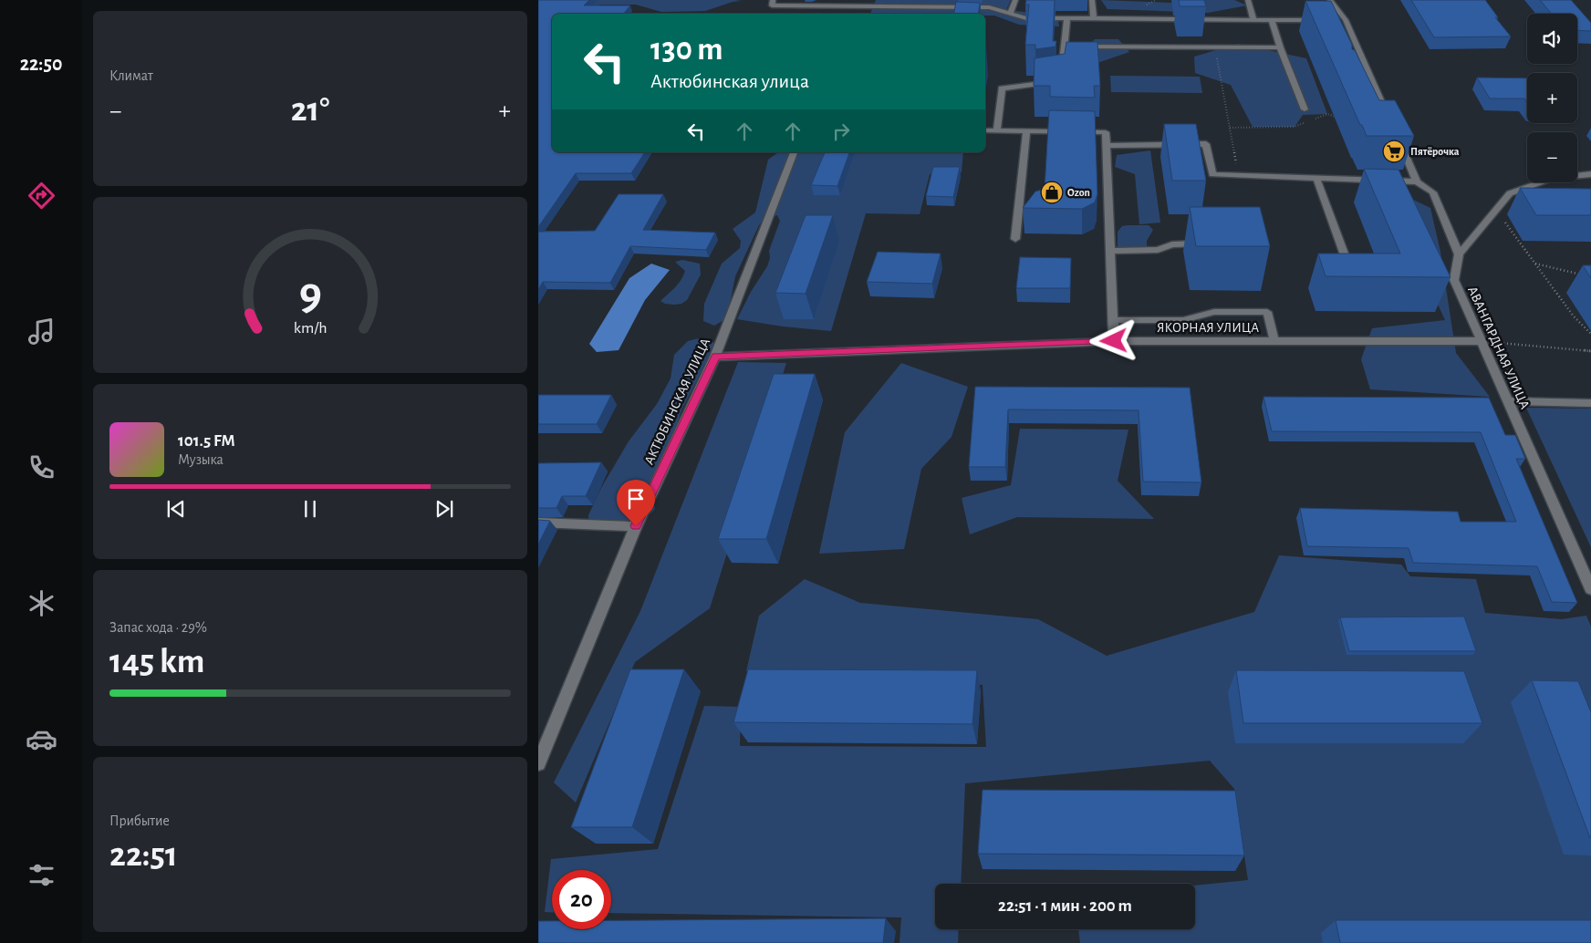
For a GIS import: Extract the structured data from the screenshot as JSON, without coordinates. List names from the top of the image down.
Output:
{
  "streets": {
    "street": ["ЯКОРНАЯ УЛИЦА", "АВАНГАРДНАЯ УЛИЦА", "АКТЮБИНСКАЯ УЛИЦА"]
  },
  "crossings": [
    ["ЯКОРНАЯ УЛИЦА", "АВАНГАРДНАЯ УЛИЦА"],
    ["ЯКОРНАЯ УЛИЦА", "АКТЮБИНСКАЯ УЛИЦА"]
  ],
  "places": {
    "supermarket": ["Пятёрочка"],
    "shop": ["Ozon"]
  },
  "page": {
    "tabs": "22:50",
    "tile": [
      "Климат",
      ["Запас хода · 29%", "145 km"],
      ["Прибытие", "22:51"]
    ],
    "map_buttons": ["+", "−"],
    "turn": ["130 m", "Актюбинская улица"],
    "heat": ["−", "21°", "+"],
    "song": ["101.5 FM", "Музыка"],
    "limit": "20",
    "trip": "22:51 · 1 мин · 200 m",
    "gauge": ["9", "km/h"]
  }
}
